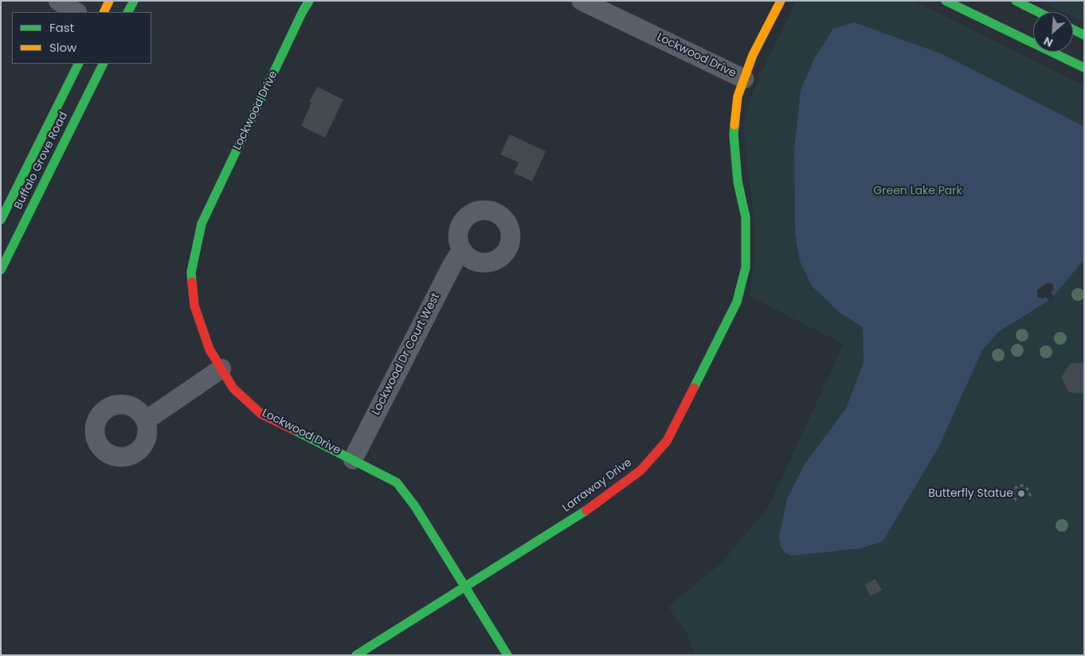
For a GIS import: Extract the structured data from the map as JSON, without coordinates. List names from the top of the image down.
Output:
{
  "streets": {
    "street": [
      "Lockwood Drive",
      "Buffalo Grove Road",
      "Lockwood Dr Court West",
      "Larraway Drive"
    ]
  },
  "crossings": [
    ["Lockwood Drive", "Lockwood Dr Court West"],
    ["Lockwood Drive", "Larraway Drive"]
  ],
  "parks": ["Green Lake Park"],
  "places": ["Butterfly Statue"],
  "legend": ["Fast", "Slow"],
  "north": "bottom left"
}
